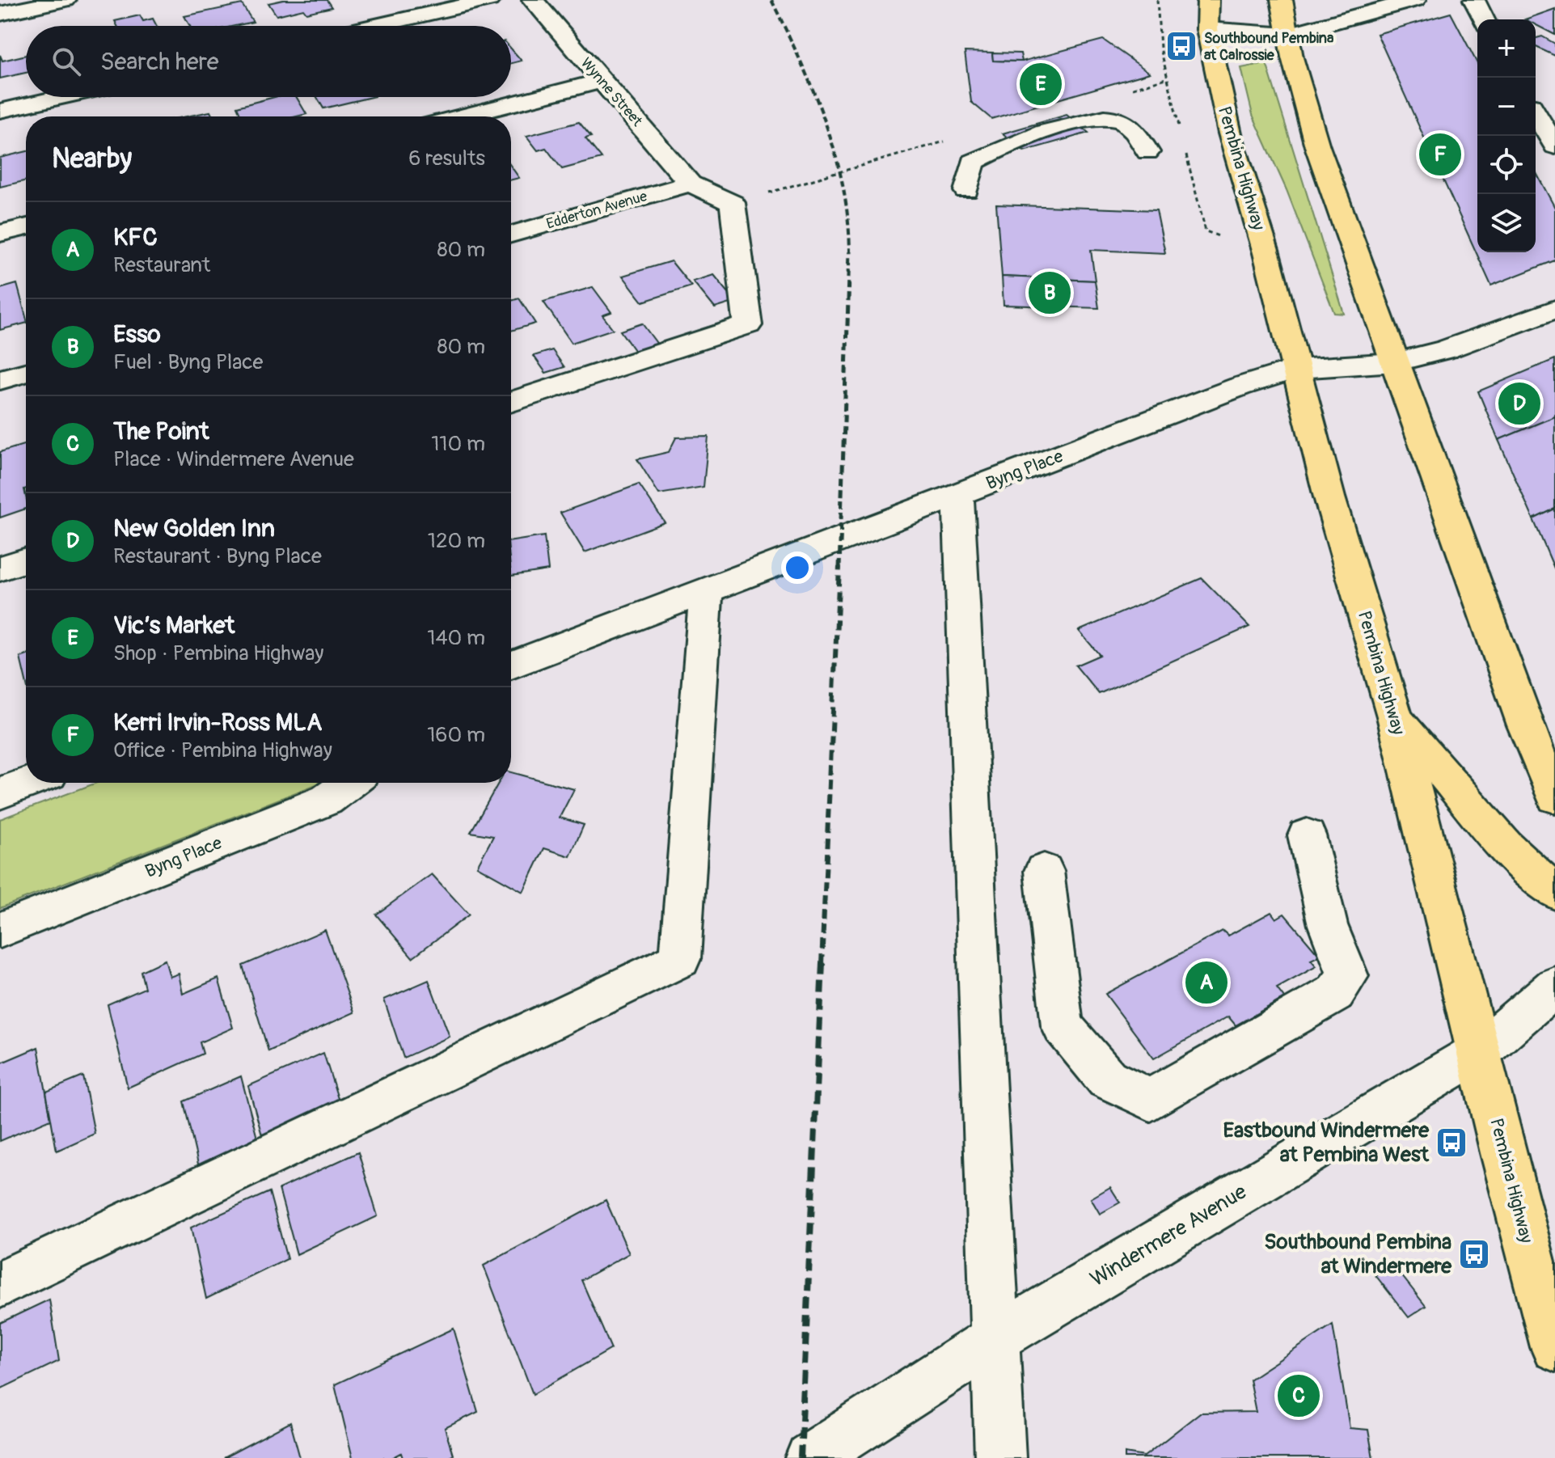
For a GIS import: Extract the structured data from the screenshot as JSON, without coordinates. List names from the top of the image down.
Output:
{
  "streets": {
    "main road": ["Pembina Highway"],
    "street": [
      "Wynne Street",
      "Edderton Avenue",
      "Byng Place",
      "Windermere Avenue"
    ]
  },
  "crossings": [
    ["Wynne Street", "Edderton Avenue"],
    ["Pembina Highway", "Byng Place"],
    ["Pembina Highway", "Windermere Avenue"]
  ],
  "places": {
    "bus stop": ["Southbound Pembina at Calrossie", "Eastbound Windermere at Pembina West", "Southbound Pembina at Windermere"]
  },
  "page": {
    "map_buttons": ["+", "−"],
    "search": "Search here",
    "pins": [
      "E",
      "F",
      "B",
      "D",
      "A",
      "C"
    ],
    "heading": ["Nearby", "6 results"],
    "list": [
      {
        "mark": "A",
        "name": "KFC",
        "note": "Restaurant",
        "value": "80 m"
      },
      {
        "mark": "B",
        "name": "Esso",
        "note": "Fuel · Byng Place",
        "value": "80 m"
      },
      {
        "mark": "C",
        "name": "The Point",
        "note": "Place · Windermere Avenue",
        "value": "110 m"
      },
      {
        "mark": "D",
        "name": "New Golden Inn",
        "note": "Restaurant · Byng Place",
        "value": "120 m"
      },
      {
        "mark": "E",
        "name": "Vic’s Market",
        "note": "Shop · Pembina Highway",
        "value": "140 m"
      },
      {
        "mark": "F",
        "name": "Kerri Irvin-Ross MLA",
        "note": "Office · Pembina Highway",
        "value": "160 m"
      }
    ]
  }
}
